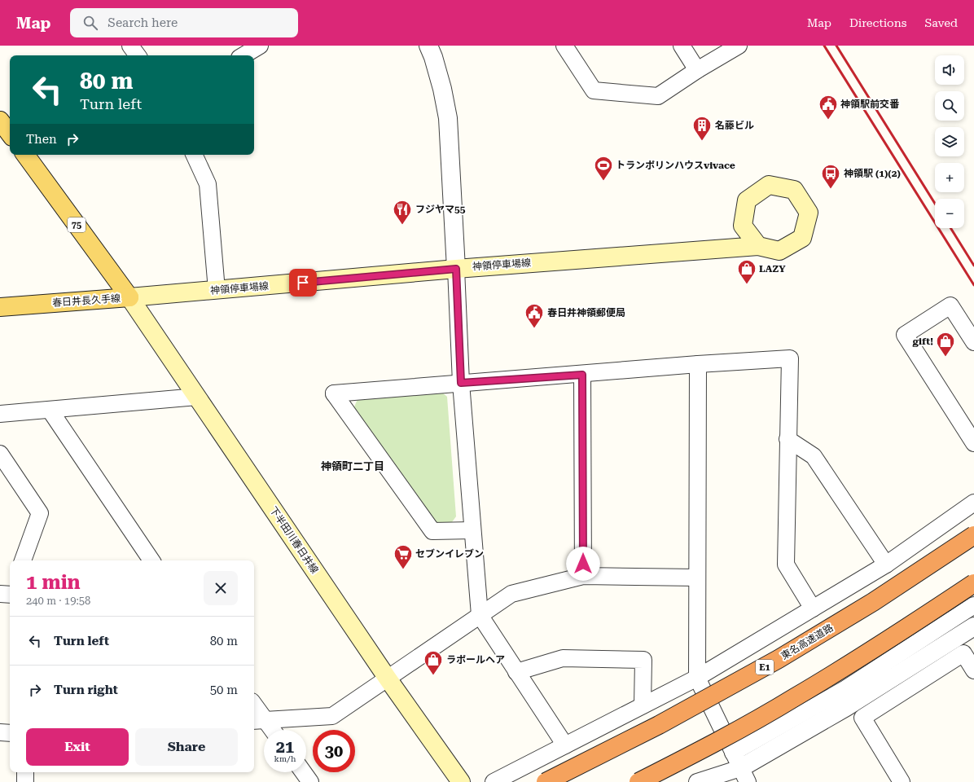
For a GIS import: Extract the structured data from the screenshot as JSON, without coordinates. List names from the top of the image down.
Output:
{
  "streets": {
    "highway": ["東名高速道路", "E1"],
    "main road": [
      "75",
      "神領停車場線",
      "春日井長久手線",
      "下半田川春日井線"
    ]
  },
  "crossings": [
    ["神領停車場線", "春日井長久手線"],
    ["神領停車場線", "下半田川春日井線"],
    ["春日井長久手線", "下半田川春日井線"]
  ],
  "districts": ["神領町二丁目"],
  "places": {
    "public building": ["神領駅前交番", "春日井神領郵便局"],
    "building": ["名藤ビル"],
    "sports": ["トランポリンハウスvivace"],
    "bus stop": ["神領駅 (1)(2)"],
    "restaurant": ["フジヤマ55"],
    "shop": ["LAZY", "gift!", "ラポールヘア"],
    "supermarket": ["セブンイレブン"]
  },
  "page": {
    "header": "Map",
    "search": "Search here",
    "nav": ["Map", "Directions", "Saved"],
    "map_buttons": ["+", "−"],
    "turn": ["80 m", "Turn left"],
    "then": "Then",
    "heading": ["1 min", "240 m · 19:58"],
    "list": [
      {
        "name": "Turn left",
        "value": "80 m"
      },
      {
        "name": "Turn right",
        "value": "50 m"
      }
    ],
    "buttons": ["Exit", "Share"],
    "speed": "21 km/h",
    "limit": "30"
  }
}
